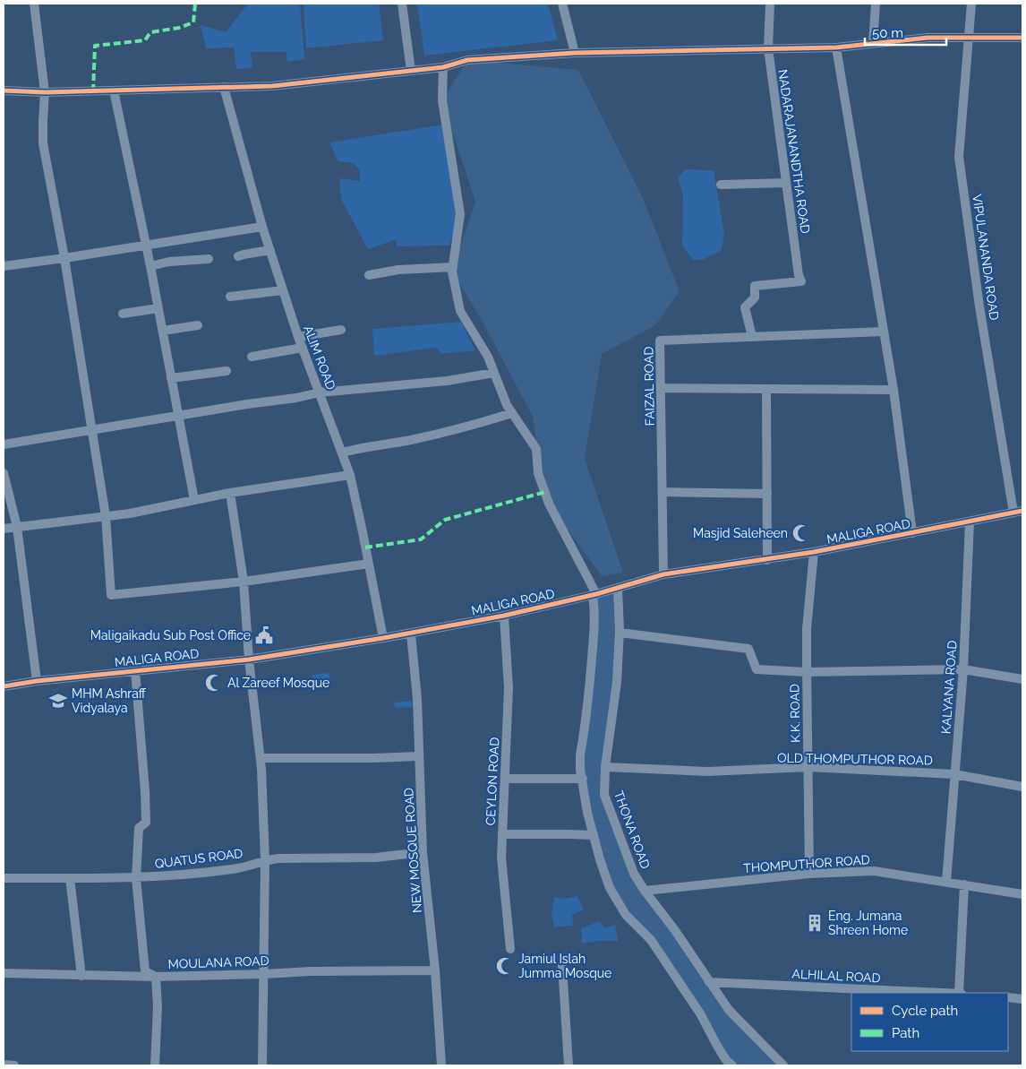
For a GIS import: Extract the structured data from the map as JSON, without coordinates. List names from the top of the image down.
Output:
{
  "streets": {
    "street": [
      "NADARAJANANDTHA ROAD",
      "VIPULANANDA ROAD",
      "ALIM ROAD",
      "FAIZAL ROAD",
      "MALIGA ROAD",
      "KALYANA ROAD",
      "K.K. ROAD",
      "OLD THOMPUTHOR ROAD",
      "CEYLON ROAD",
      "THONA ROAD",
      "NEW MOSQUE ROAD",
      "QUATUS ROAD",
      "THOMPUTHOR ROAD",
      "MOULANA ROAD",
      "ALHILAL ROAD"
    ]
  },
  "crossings": [
    ["NADARAJANANDTHA ROAD", "FAIZAL ROAD"],
    ["VIPULANANDA ROAD", "MALIGA ROAD"],
    ["ALIM ROAD", "MALIGA ROAD"],
    ["FAIZAL ROAD", "MALIGA ROAD"],
    ["MALIGA ROAD", "KALYANA ROAD"],
    ["MALIGA ROAD", "K.K. ROAD"],
    ["MALIGA ROAD", "CEYLON ROAD"],
    ["MALIGA ROAD", "THONA ROAD"],
    ["MALIGA ROAD", "NEW MOSQUE ROAD"],
    ["KALYANA ROAD", "OLD THOMPUTHOR ROAD"],
    ["KALYANA ROAD", "THOMPUTHOR ROAD"],
    ["K.K. ROAD", "OLD THOMPUTHOR ROAD"],
    ["K.K. ROAD", "THOMPUTHOR ROAD"],
    ["OLD THOMPUTHOR ROAD", "THONA ROAD"],
    ["THONA ROAD", "THOMPUTHOR ROAD"],
    ["THONA ROAD", "ALHILAL ROAD"],
    ["NEW MOSQUE ROAD", "QUATUS ROAD"],
    ["NEW MOSQUE ROAD", "MOULANA ROAD"]
  ],
  "places": {
    "mosque": ["Masjid Saleheen", "Al Zareef Mosque", "Jamiul Islah Jumma Mosque"],
    "public building": ["Maligaikadu Sub Post Office"],
    "school or university": ["MHM Ashraff Vidyalaya"],
    "building": ["Eng. Jumana Shreen Home"]
  },
  "legend": ["Cycle path", "Path"],
  "scale_bar": "50 m"
}
